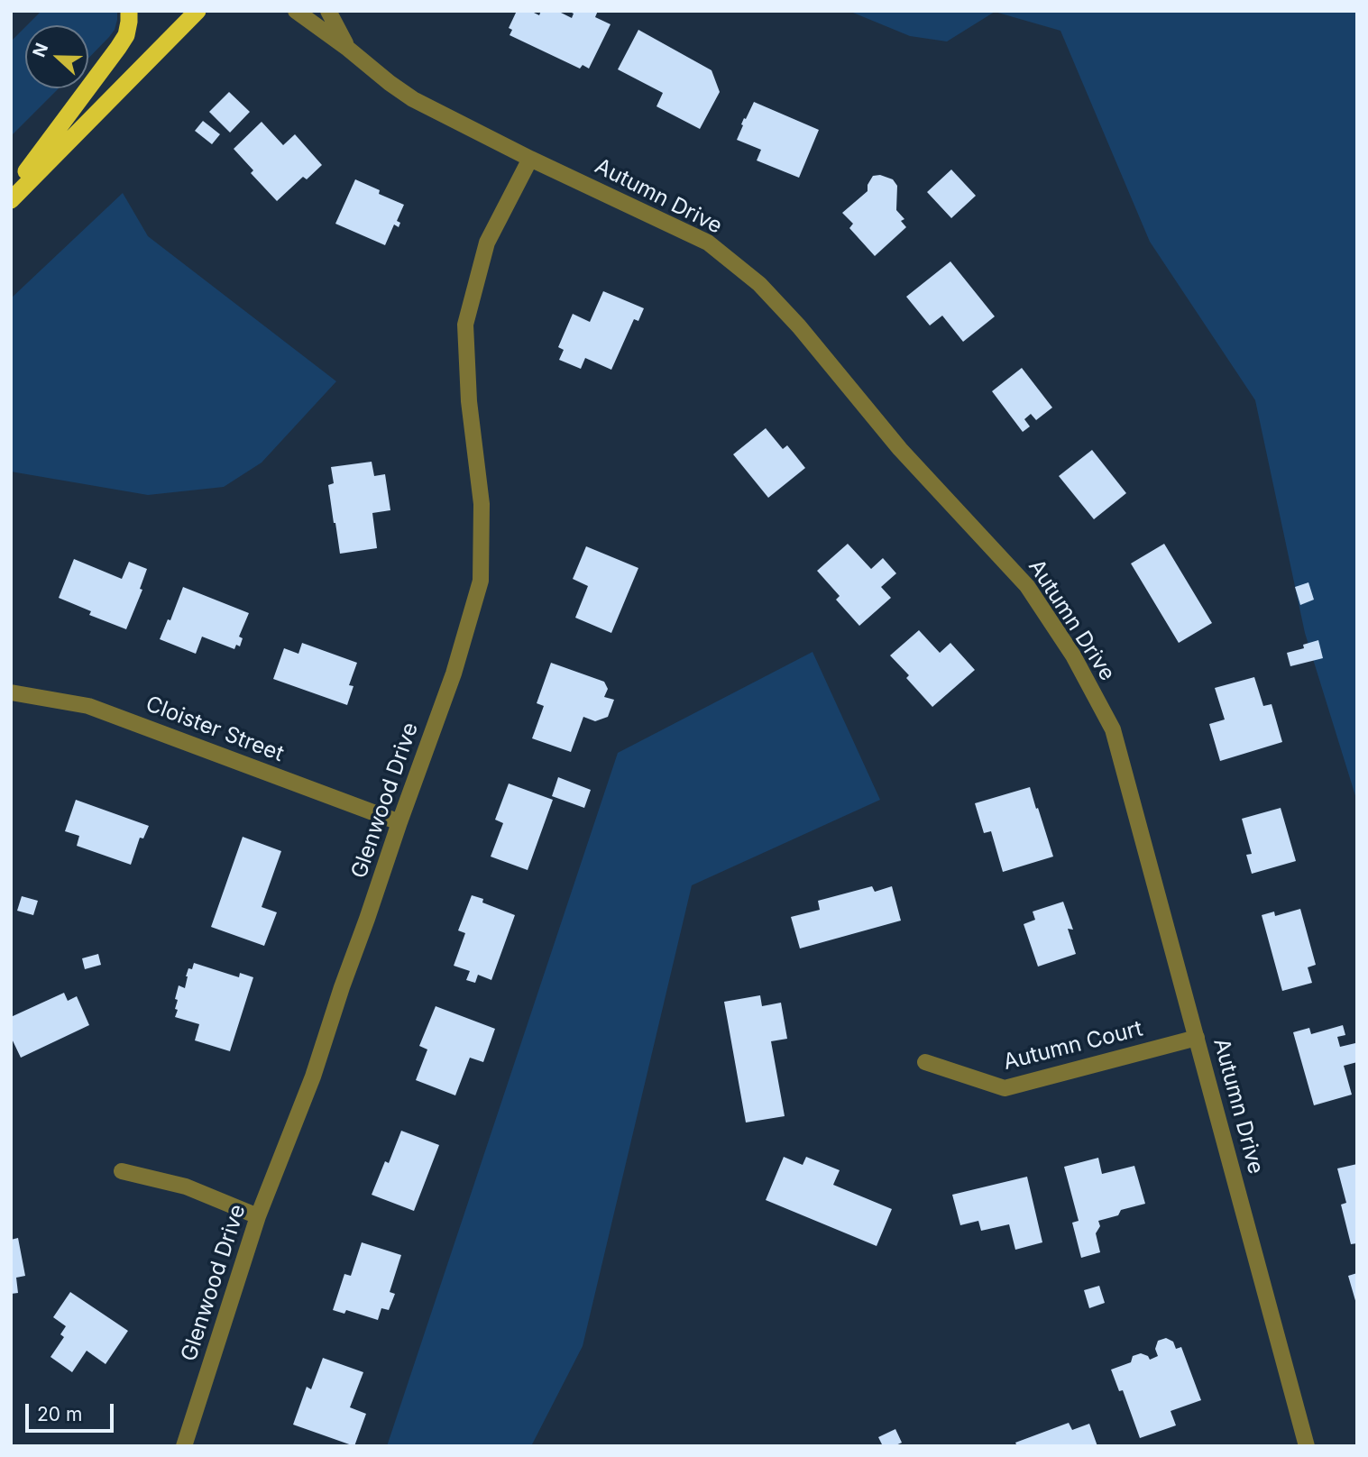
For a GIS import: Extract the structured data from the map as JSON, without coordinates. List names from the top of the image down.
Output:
{
  "streets": {
    "street": [
      "Autumn Drive",
      "Cloister Street",
      "Glenwood Drive",
      "Autumn Court"
    ]
  },
  "crossings": [
    ["Autumn Drive", "Glenwood Drive"],
    ["Autumn Drive", "Autumn Court"],
    ["Cloister Street", "Glenwood Drive"]
  ],
  "scale_bar": "20 m",
  "north": "left"
}
